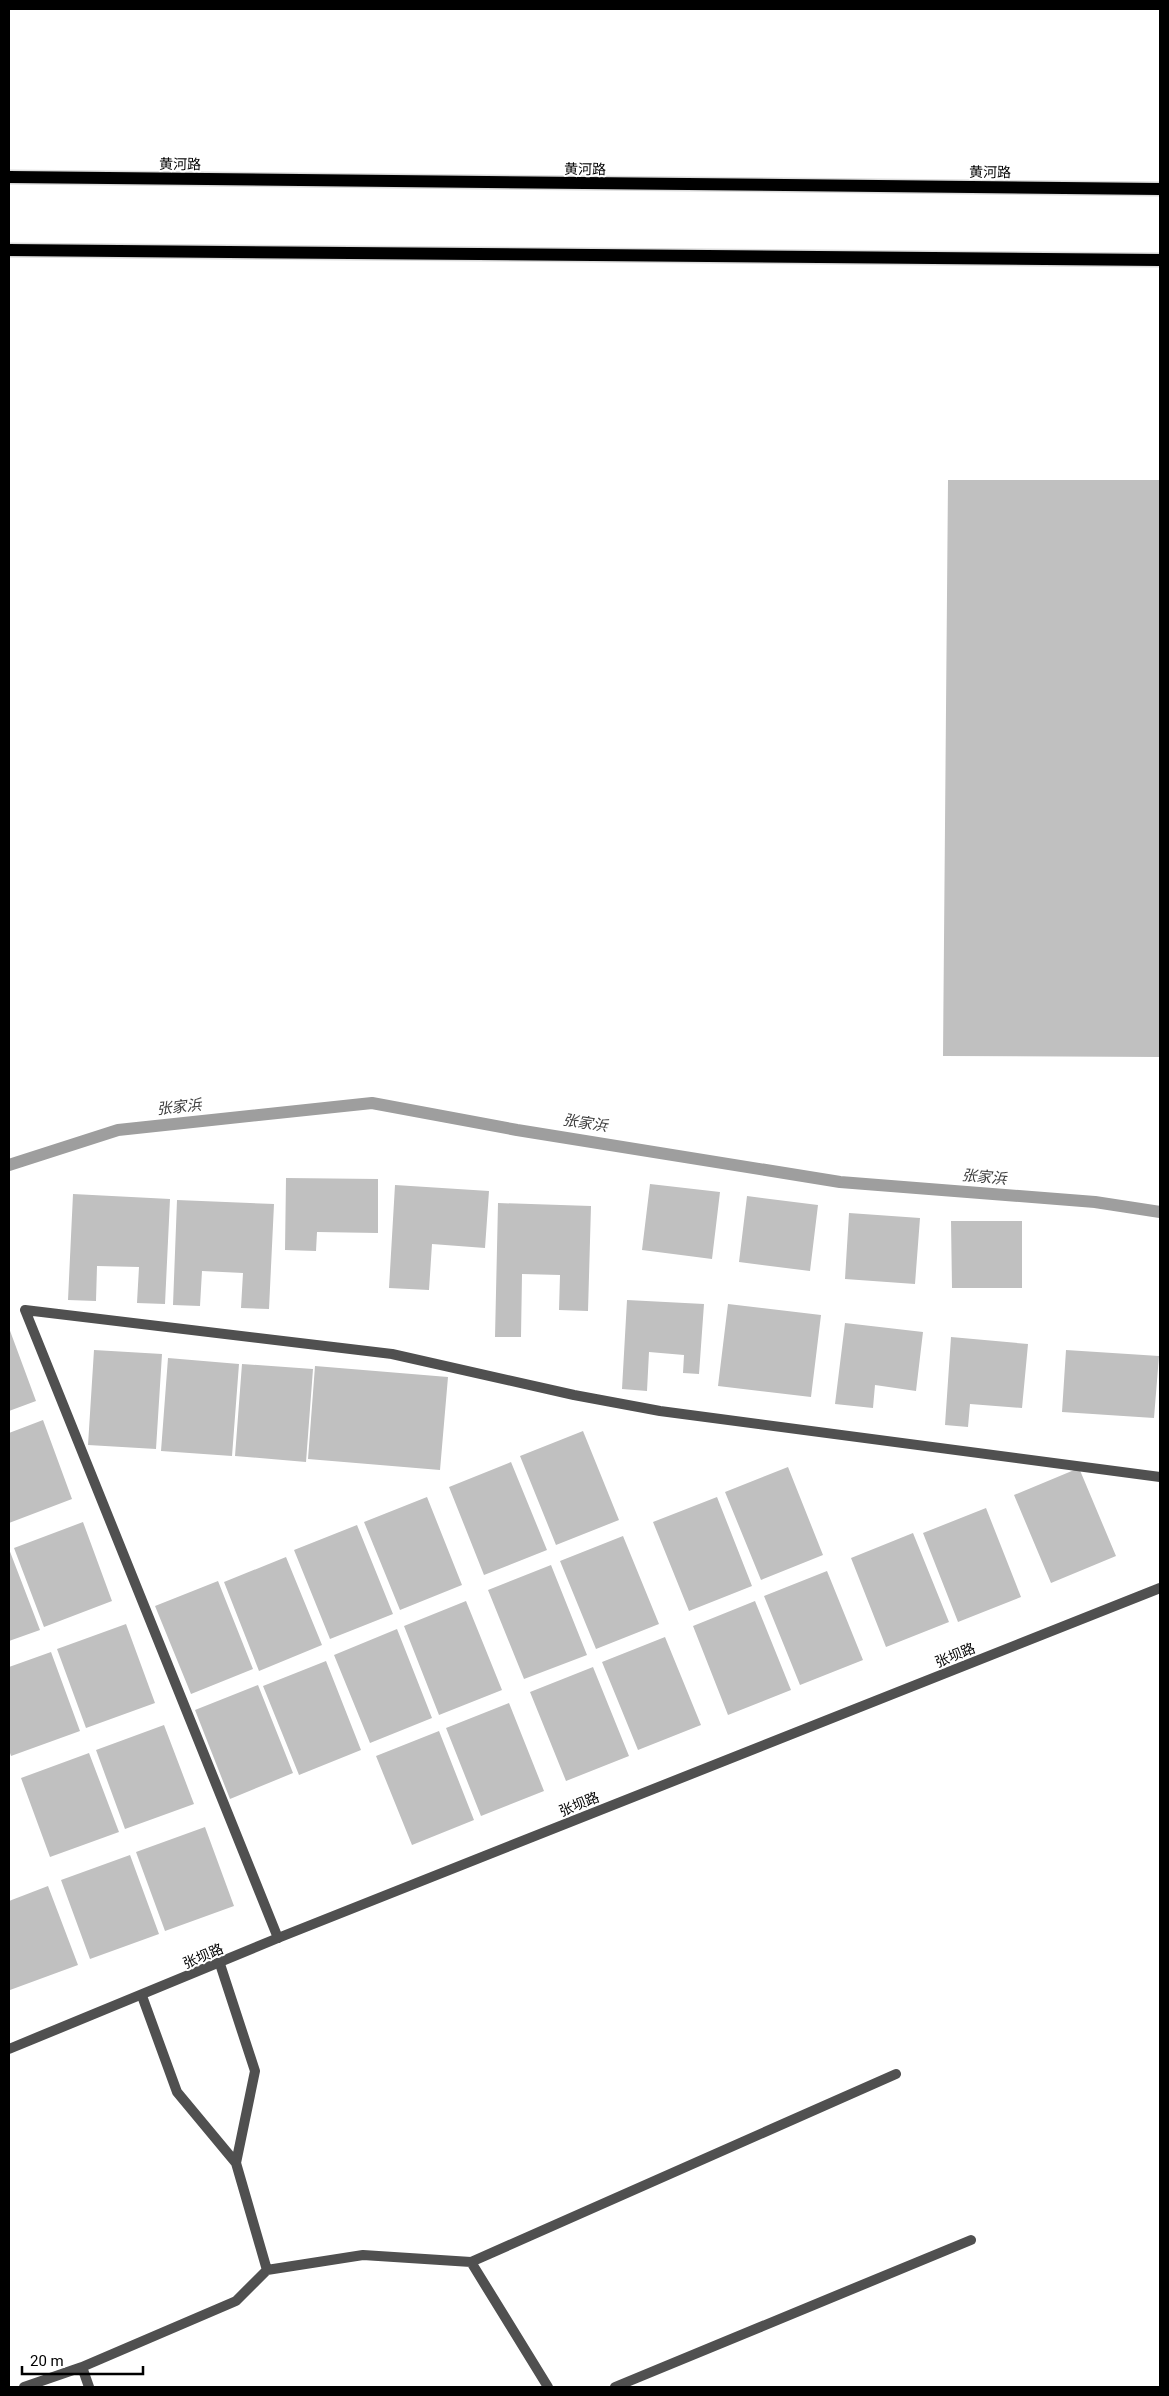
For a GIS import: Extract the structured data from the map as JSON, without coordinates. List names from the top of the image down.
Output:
{
  "streets": {
    "main road": ["黄河路"],
    "street": ["张坝路"]
  },
  "water": ["张家浜"],
  "scale_bar": "20 m"
}
